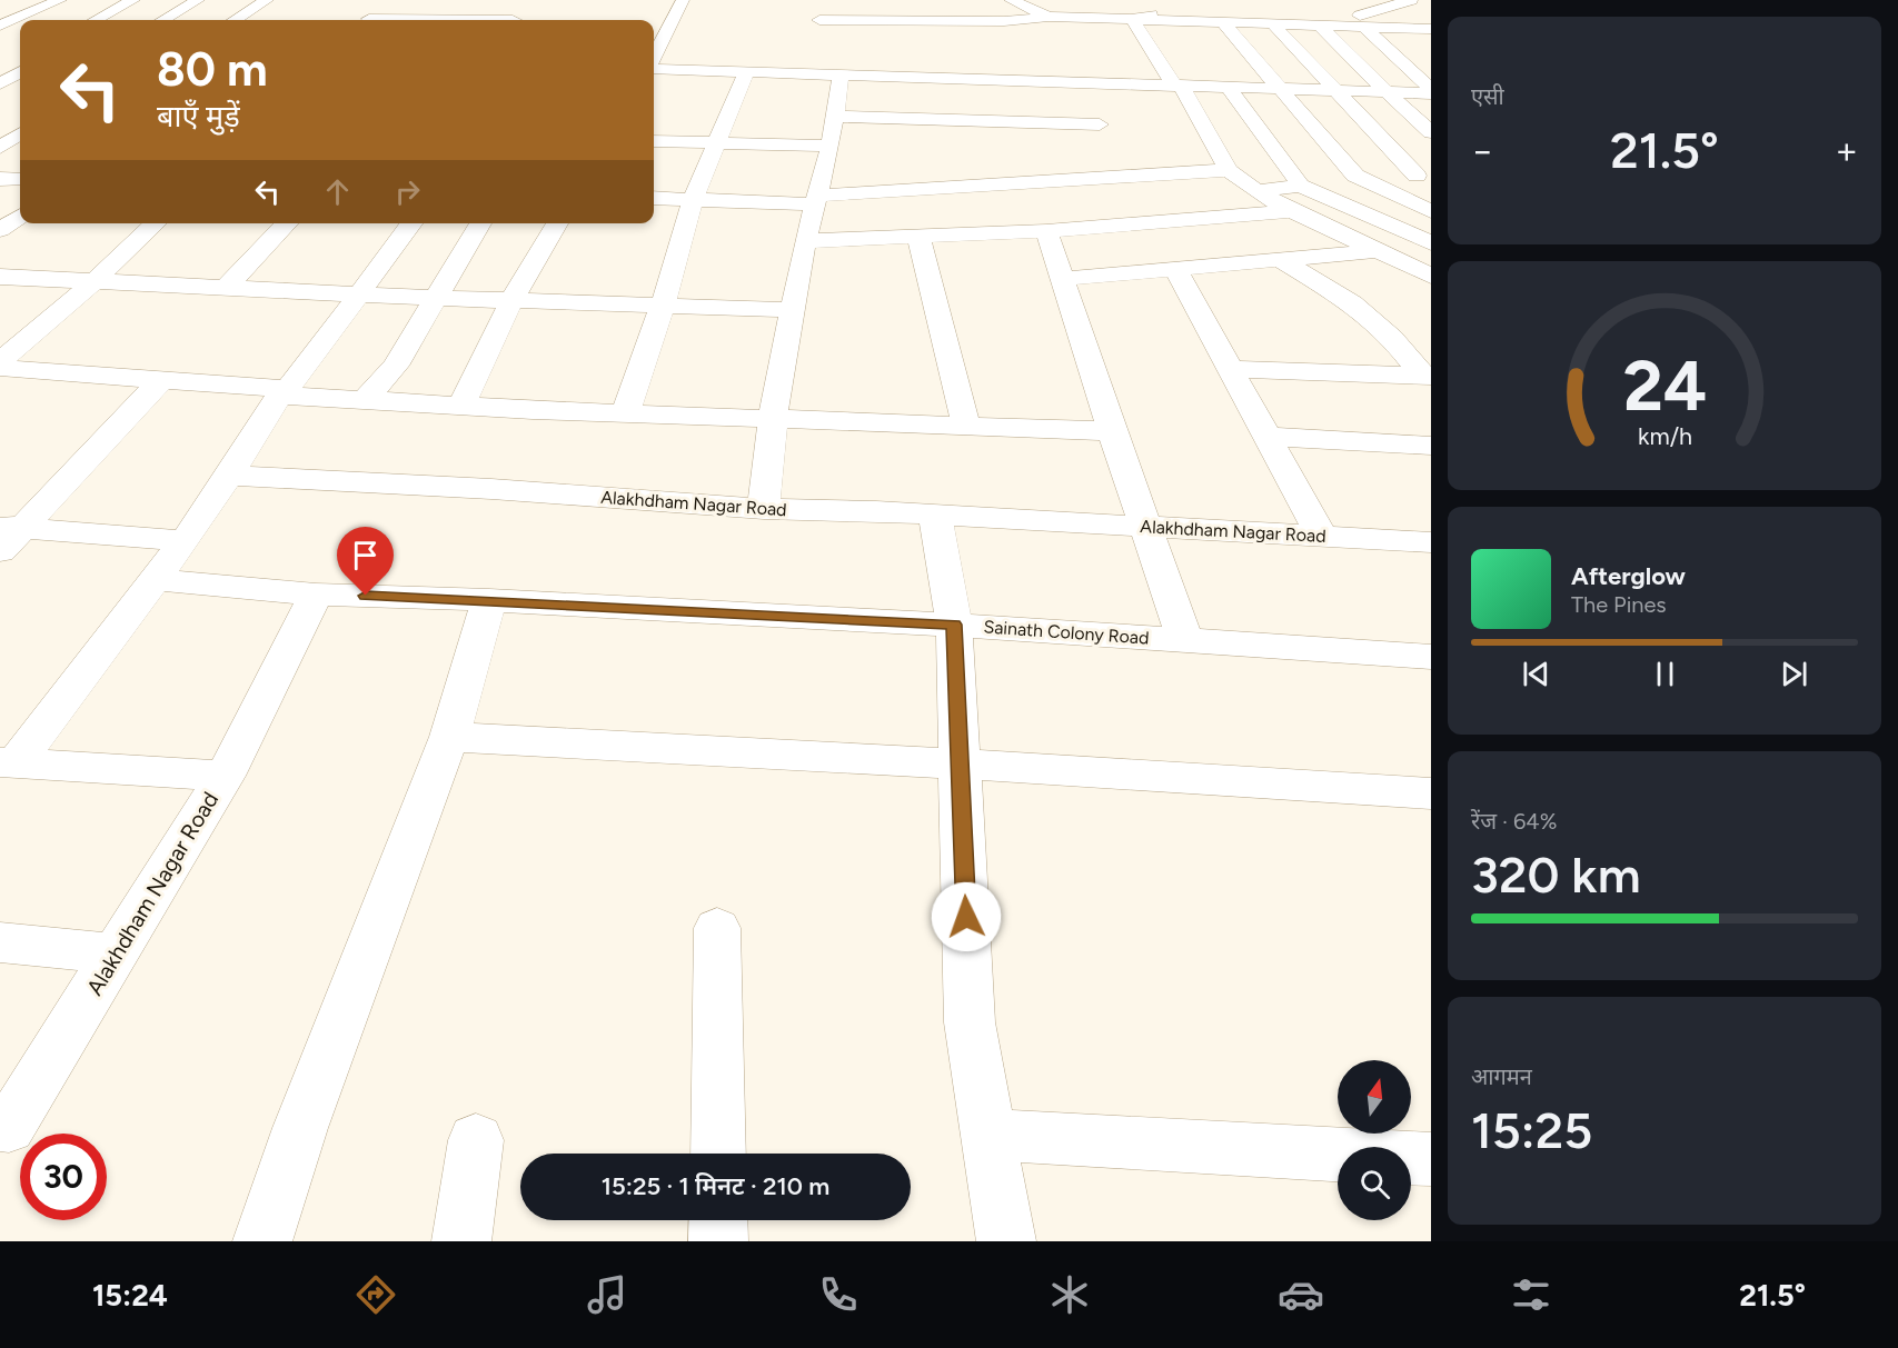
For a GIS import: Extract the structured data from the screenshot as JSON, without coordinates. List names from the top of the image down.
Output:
{
  "streets": {
    "street": ["Alakhdham Nagar Road", "Sainath Colony Road"]
  },
  "north": "top",
  "page": {
    "tile": [
      "एसी",
      ["रेंज · 64%", "320 km"],
      ["आगमन", "15:25"]
    ],
    "turn": ["80 m", "बाएँ मुड़ें"],
    "heat": ["−", "21.5°", "+"],
    "song": ["Afterglow", "The Pines"],
    "limit": "30",
    "trip": "15:25 · 1 मिनट · 210 m",
    "tabs": ["15:24", "21.5°"],
    "gauge": ["24", "km/h"]
  }
}
